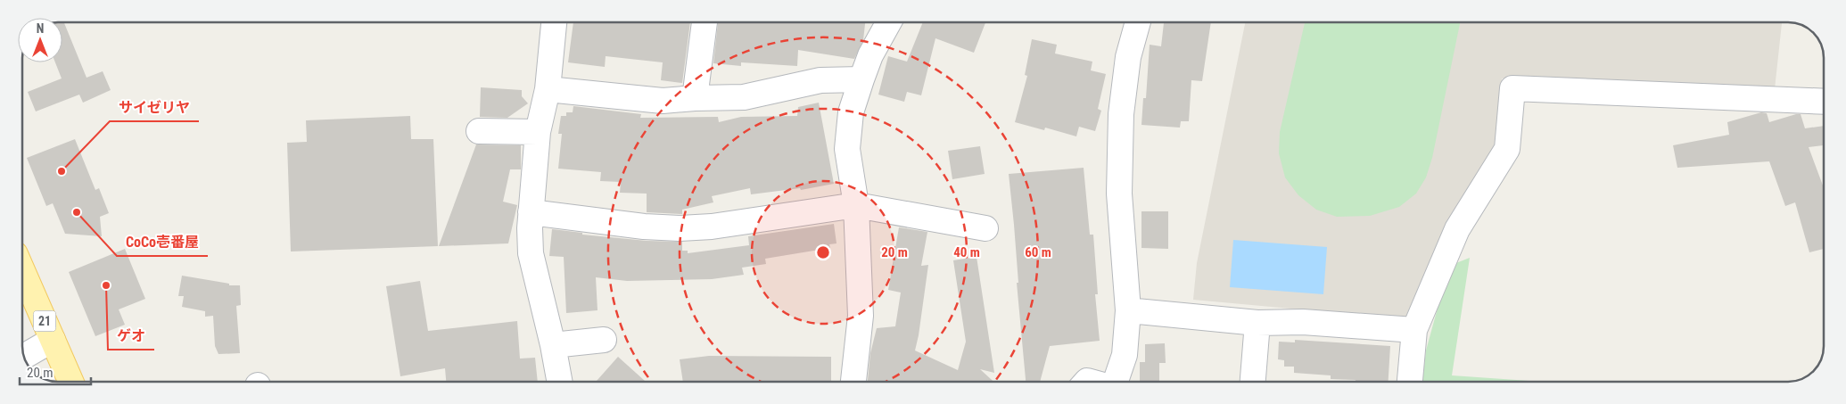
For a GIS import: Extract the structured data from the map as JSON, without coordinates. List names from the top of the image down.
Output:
{
  "streets": {
    "main road": ["21"]
  },
  "places": ["サイゼリヤ", "CoCo壱番屋", "ゲオ"],
  "scale_bar": "20 m",
  "north": "top",
  "rings": ["20 m", "40 m", "60 m"]
}
